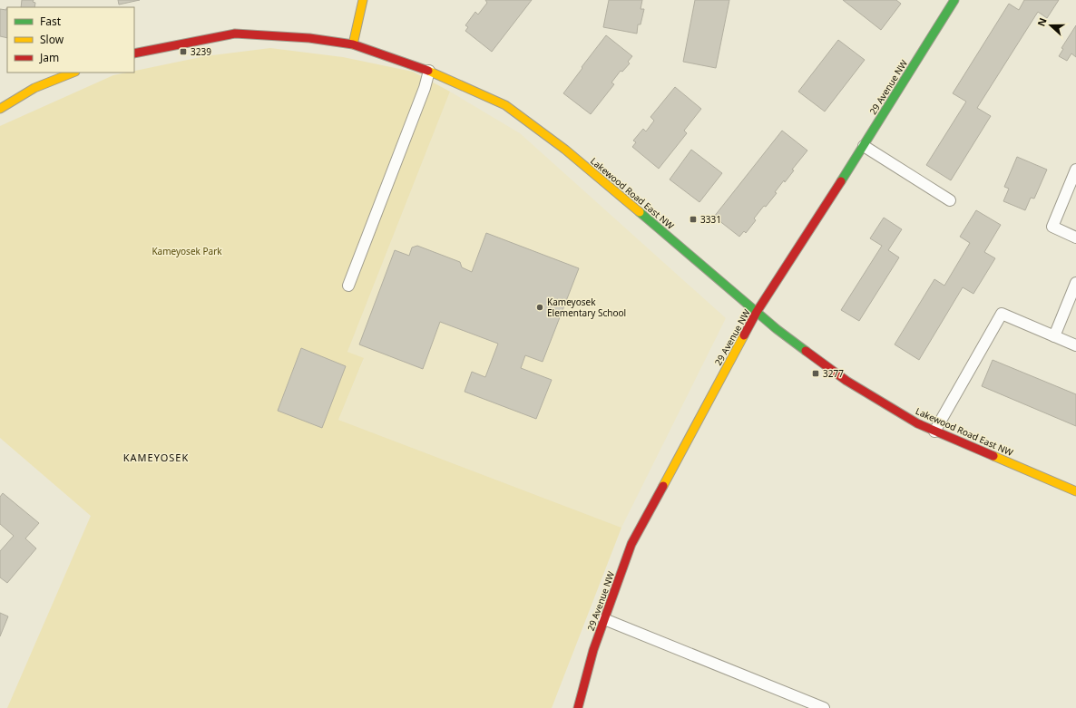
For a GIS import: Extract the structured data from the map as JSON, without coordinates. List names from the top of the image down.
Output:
{
  "streets": {
    "street": ["29 Avenue NW", "Lakewood Road East NW"]
  },
  "crossings": [
    ["29 Avenue NW", "Lakewood Road East NW"]
  ],
  "districts": ["KAMEYOSEK"],
  "parks": ["Kameyosek Park"],
  "places": {
    "transit": ["3239", "3331", "3277"],
    "other": ["Kameyosek Elementary School"]
  },
  "legend": ["Fast", "Slow", "Jam"],
  "north": "left"
}
